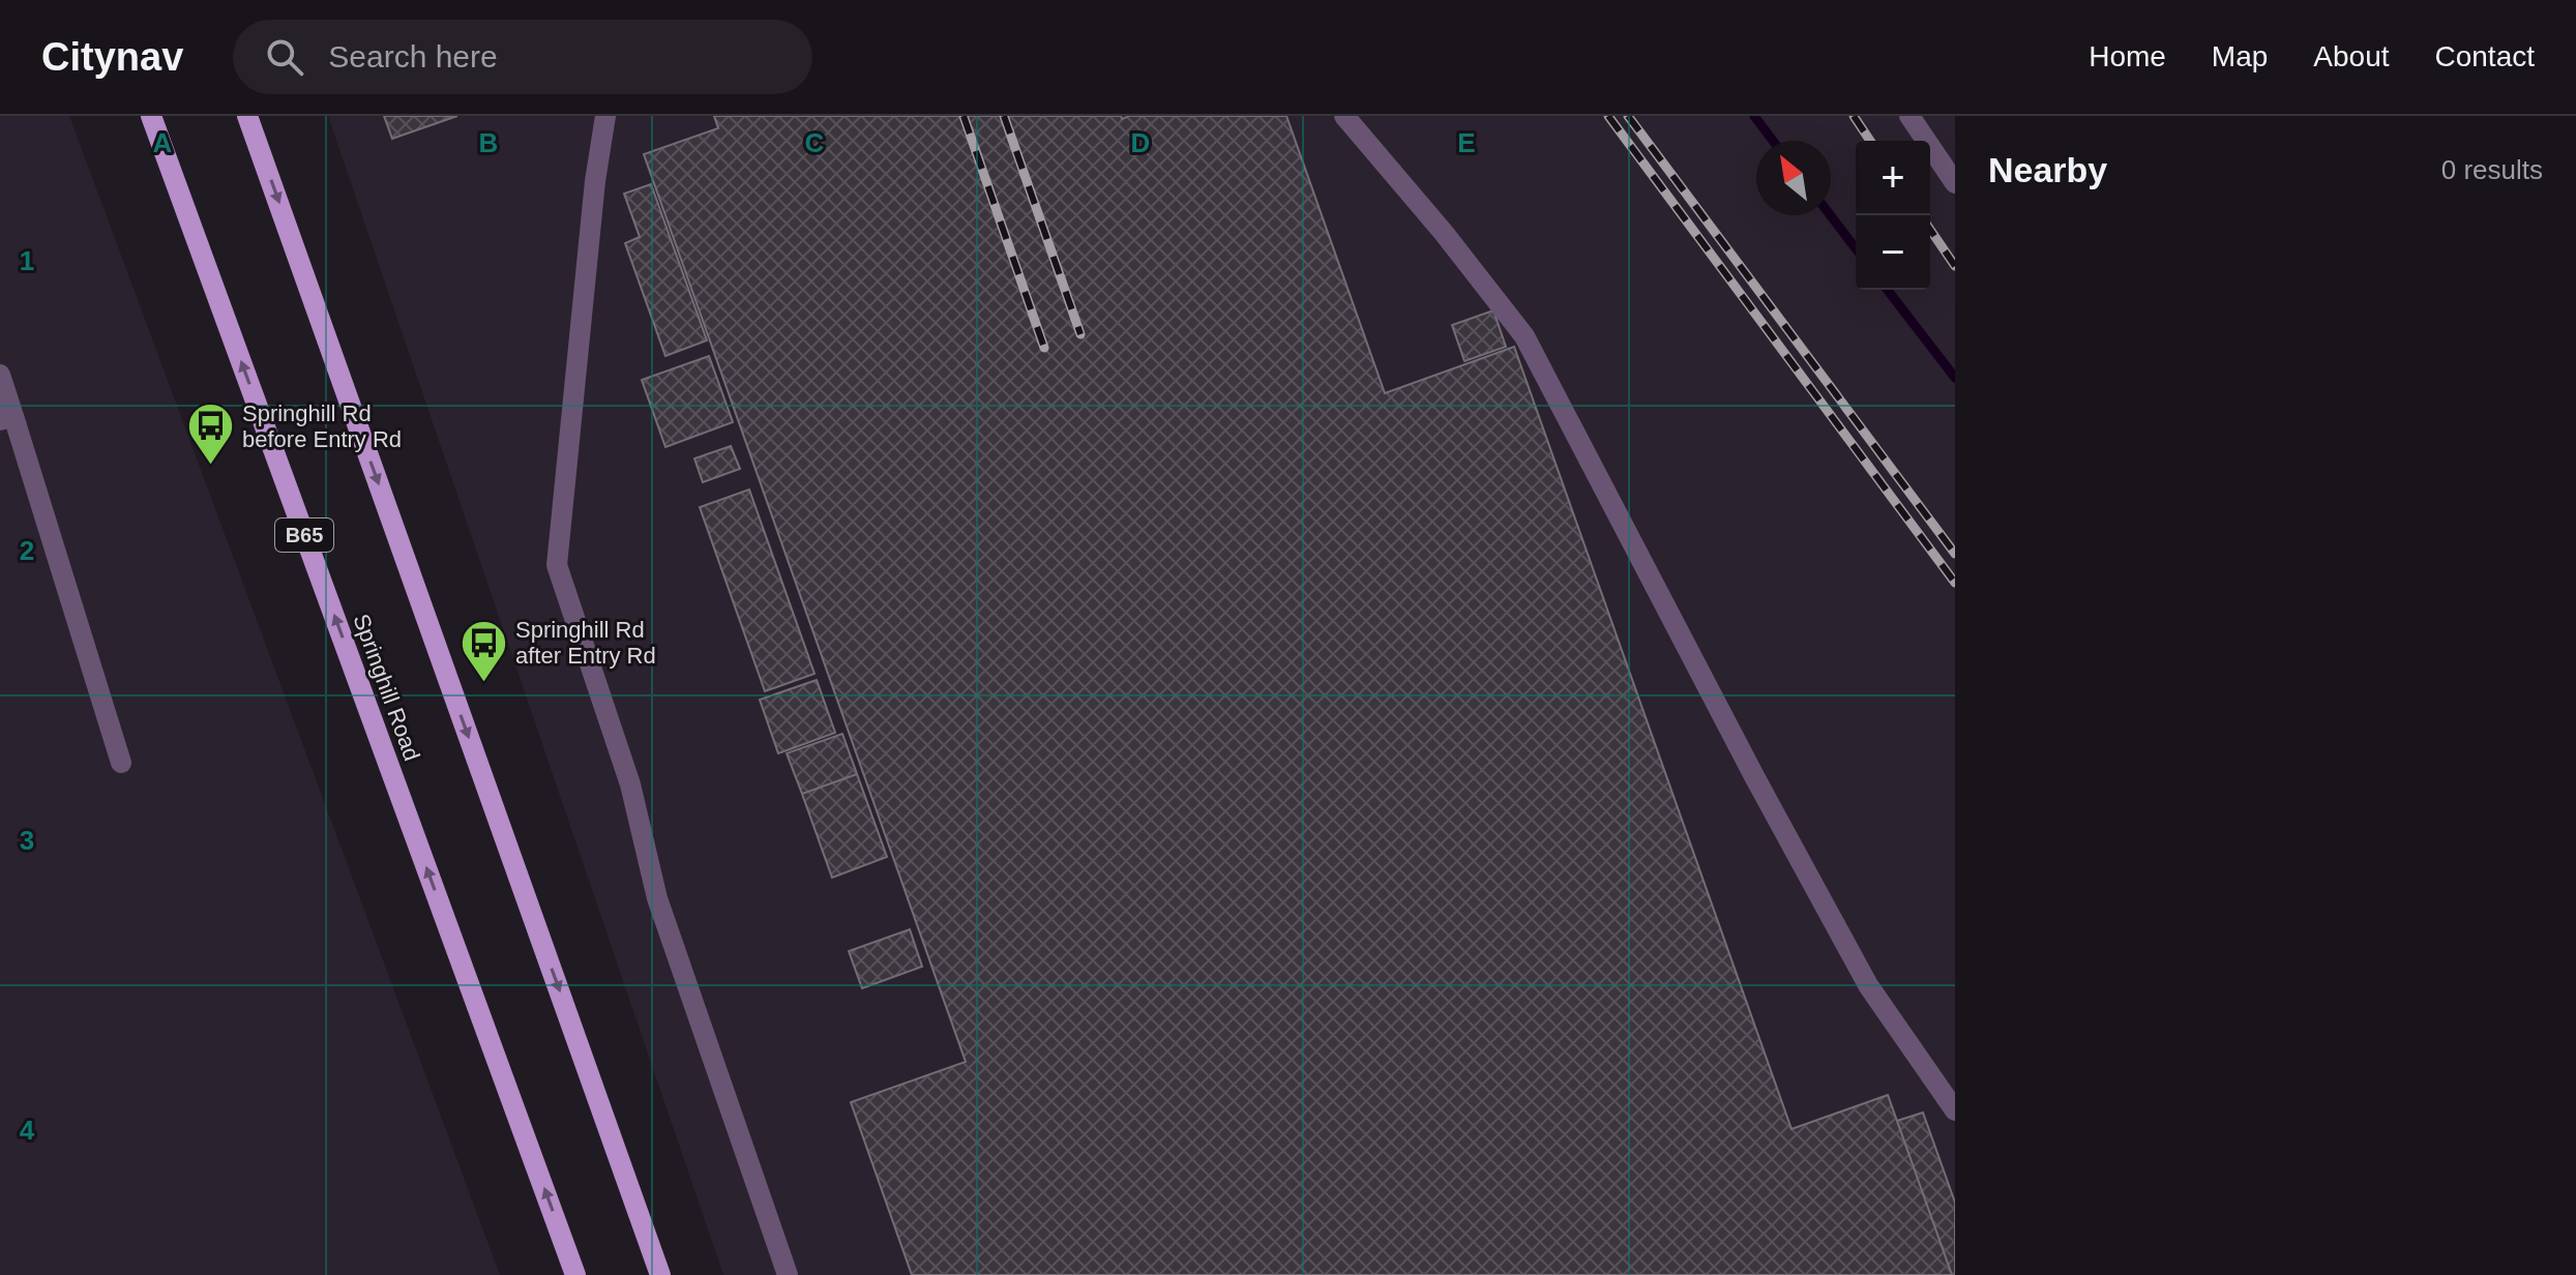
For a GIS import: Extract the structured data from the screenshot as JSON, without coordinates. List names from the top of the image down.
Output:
{
  "streets": {
    "main road": ["B65", "Springhill Road"]
  },
  "places": {
    "bus stop": ["Springhill Rd before Entry Rd", "Springhill Rd after Entry Rd"]
  },
  "north": "top left",
  "page": {
    "header": "Citynav",
    "search": "Search here",
    "nav": [
      "Home",
      "Map",
      "About",
      "Contact"
    ],
    "heading": ["Nearby", "0 results"],
    "map_buttons": ["+", "−"]
  },
  "grid": {
    "columns": [
      "A",
      "B",
      "C",
      "D",
      "E"
    ],
    "rows": [
      "1",
      "2",
      "3",
      "4"
    ]
  }
}
